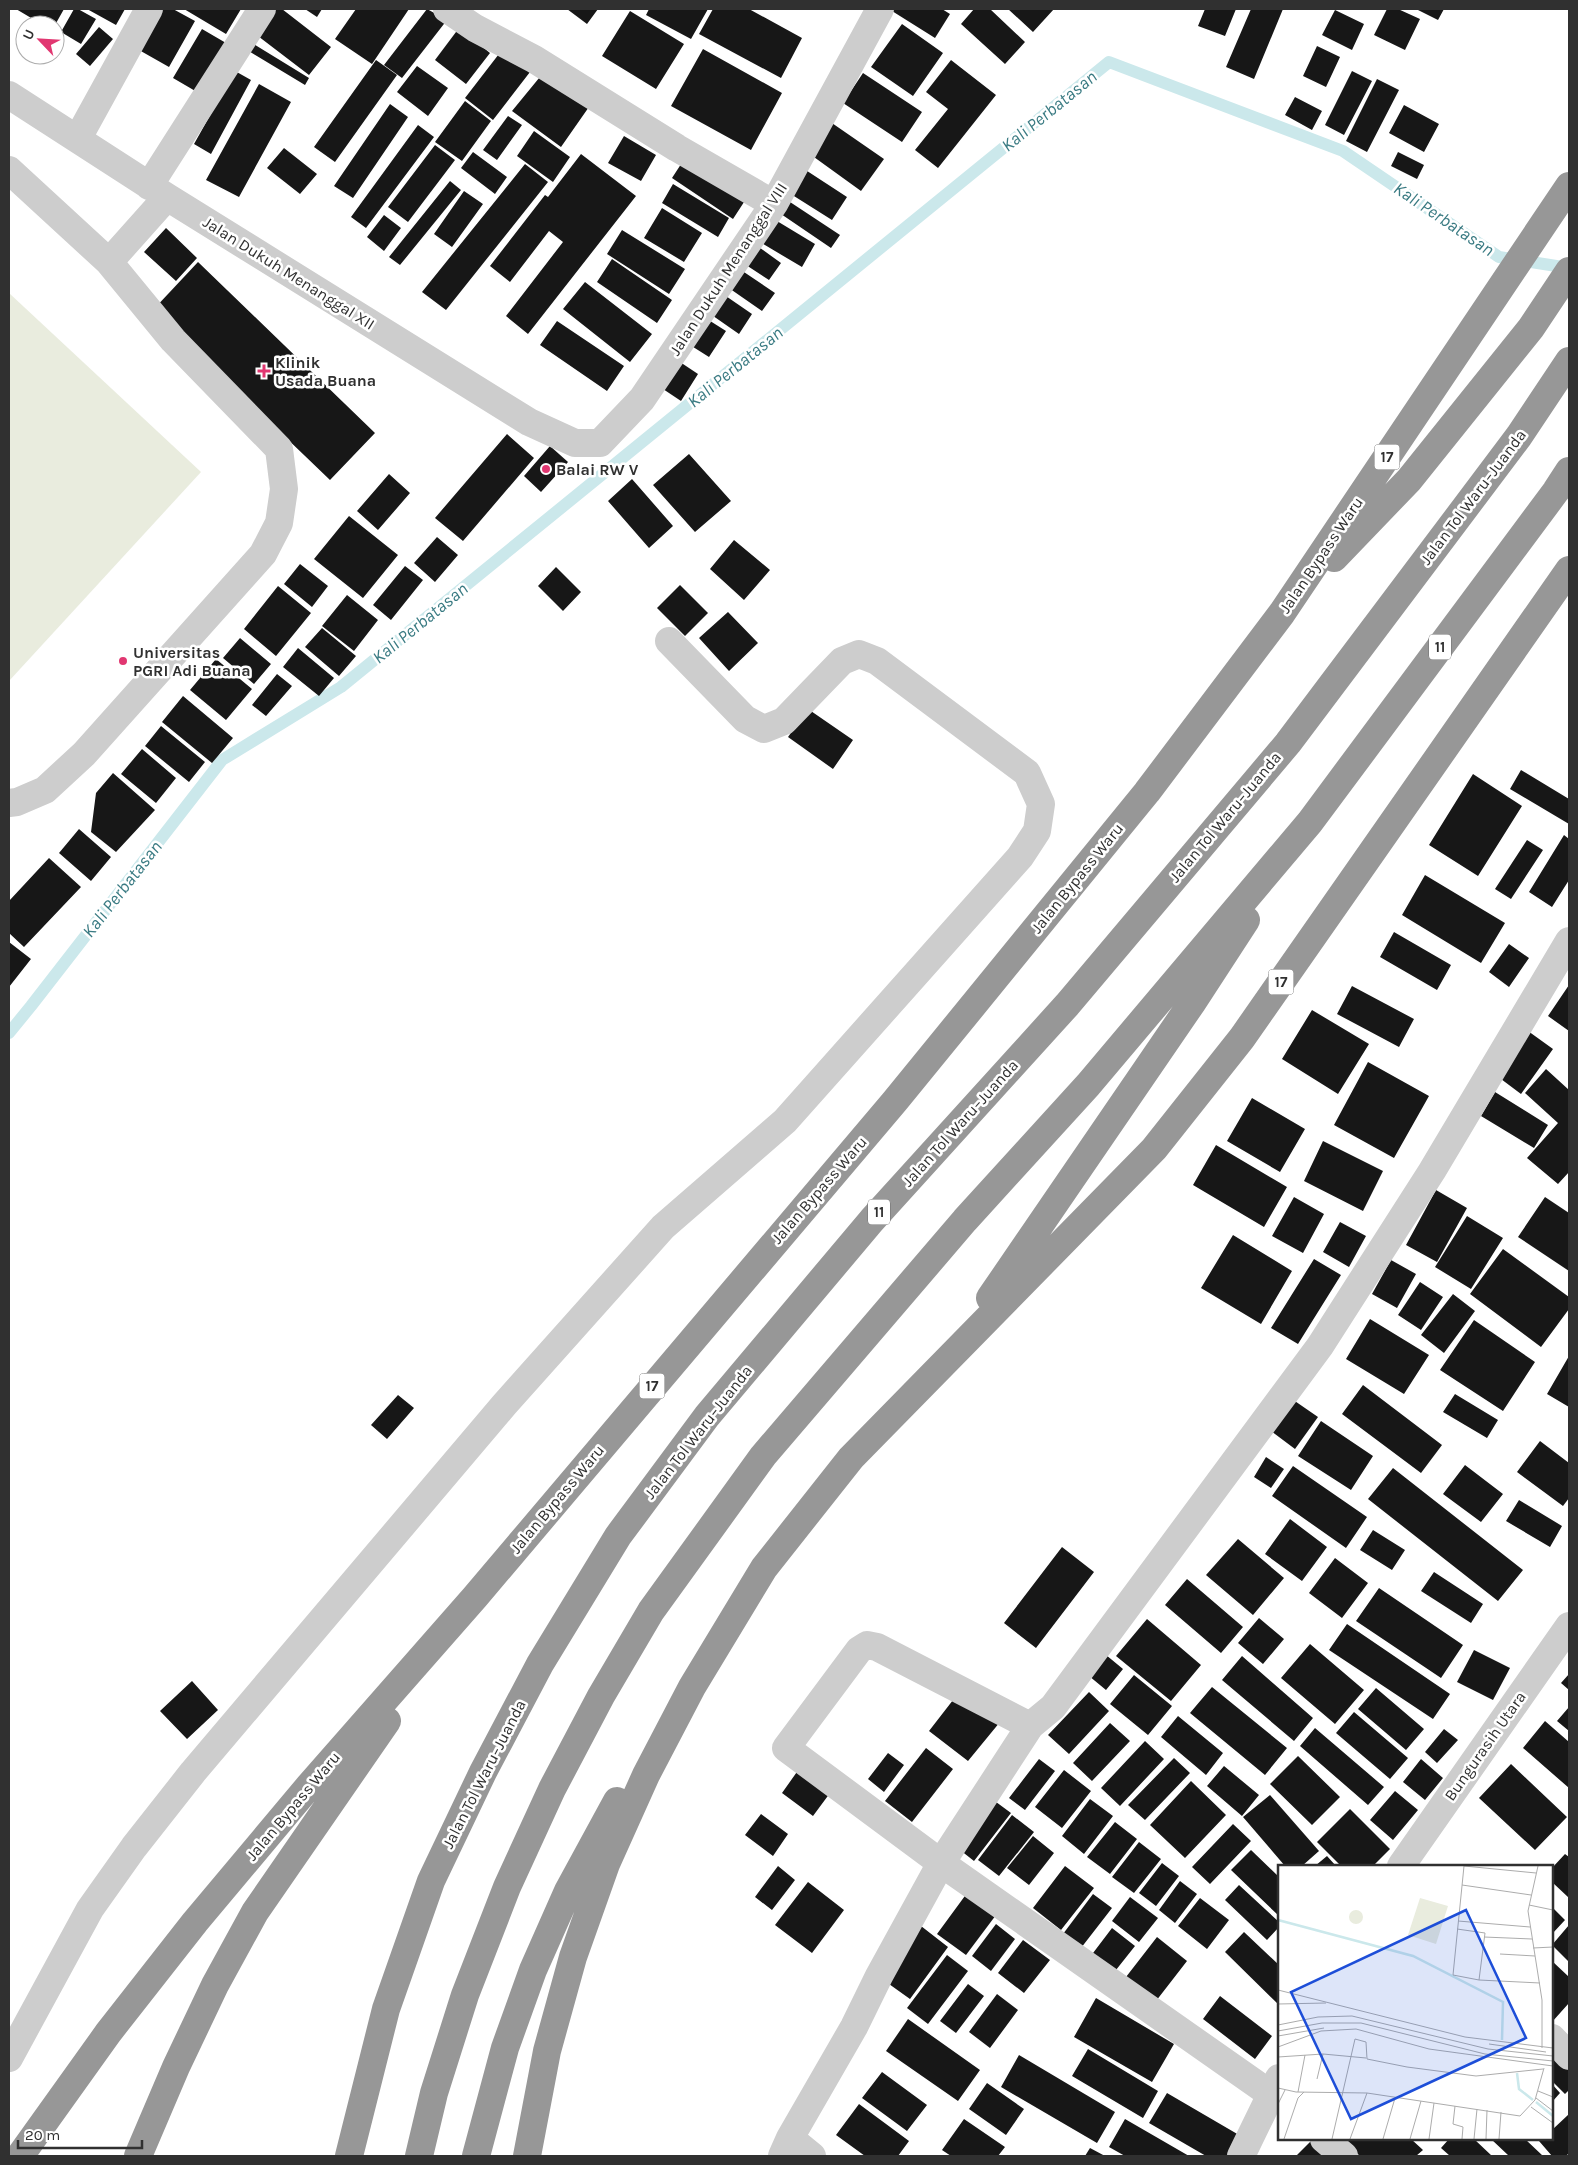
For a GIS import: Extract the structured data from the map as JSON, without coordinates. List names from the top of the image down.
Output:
{
  "streets": {
    "highway": [
      "17",
      "Jalan Tol Waru–Juanda",
      "Jalan Bypass Waru",
      "11"
    ],
    "street": ["Jalan Dukuh Menanggal VIII", "Jalan Dukuh Menanggal XII", "Bungurasih Utara"]
  },
  "crossings": [
    ["Jalan Dukuh Menanggal VIII", "Jalan Dukuh Menanggal XII"]
  ],
  "water": ["Kali Perbatasan"],
  "places": {
    "health": ["Klinik Usada Buana"],
    "other": ["Balai RW V", "Universitas PGRI Adi Buana"]
  },
  "scale_bar": "20 m",
  "north": "top left"
}
